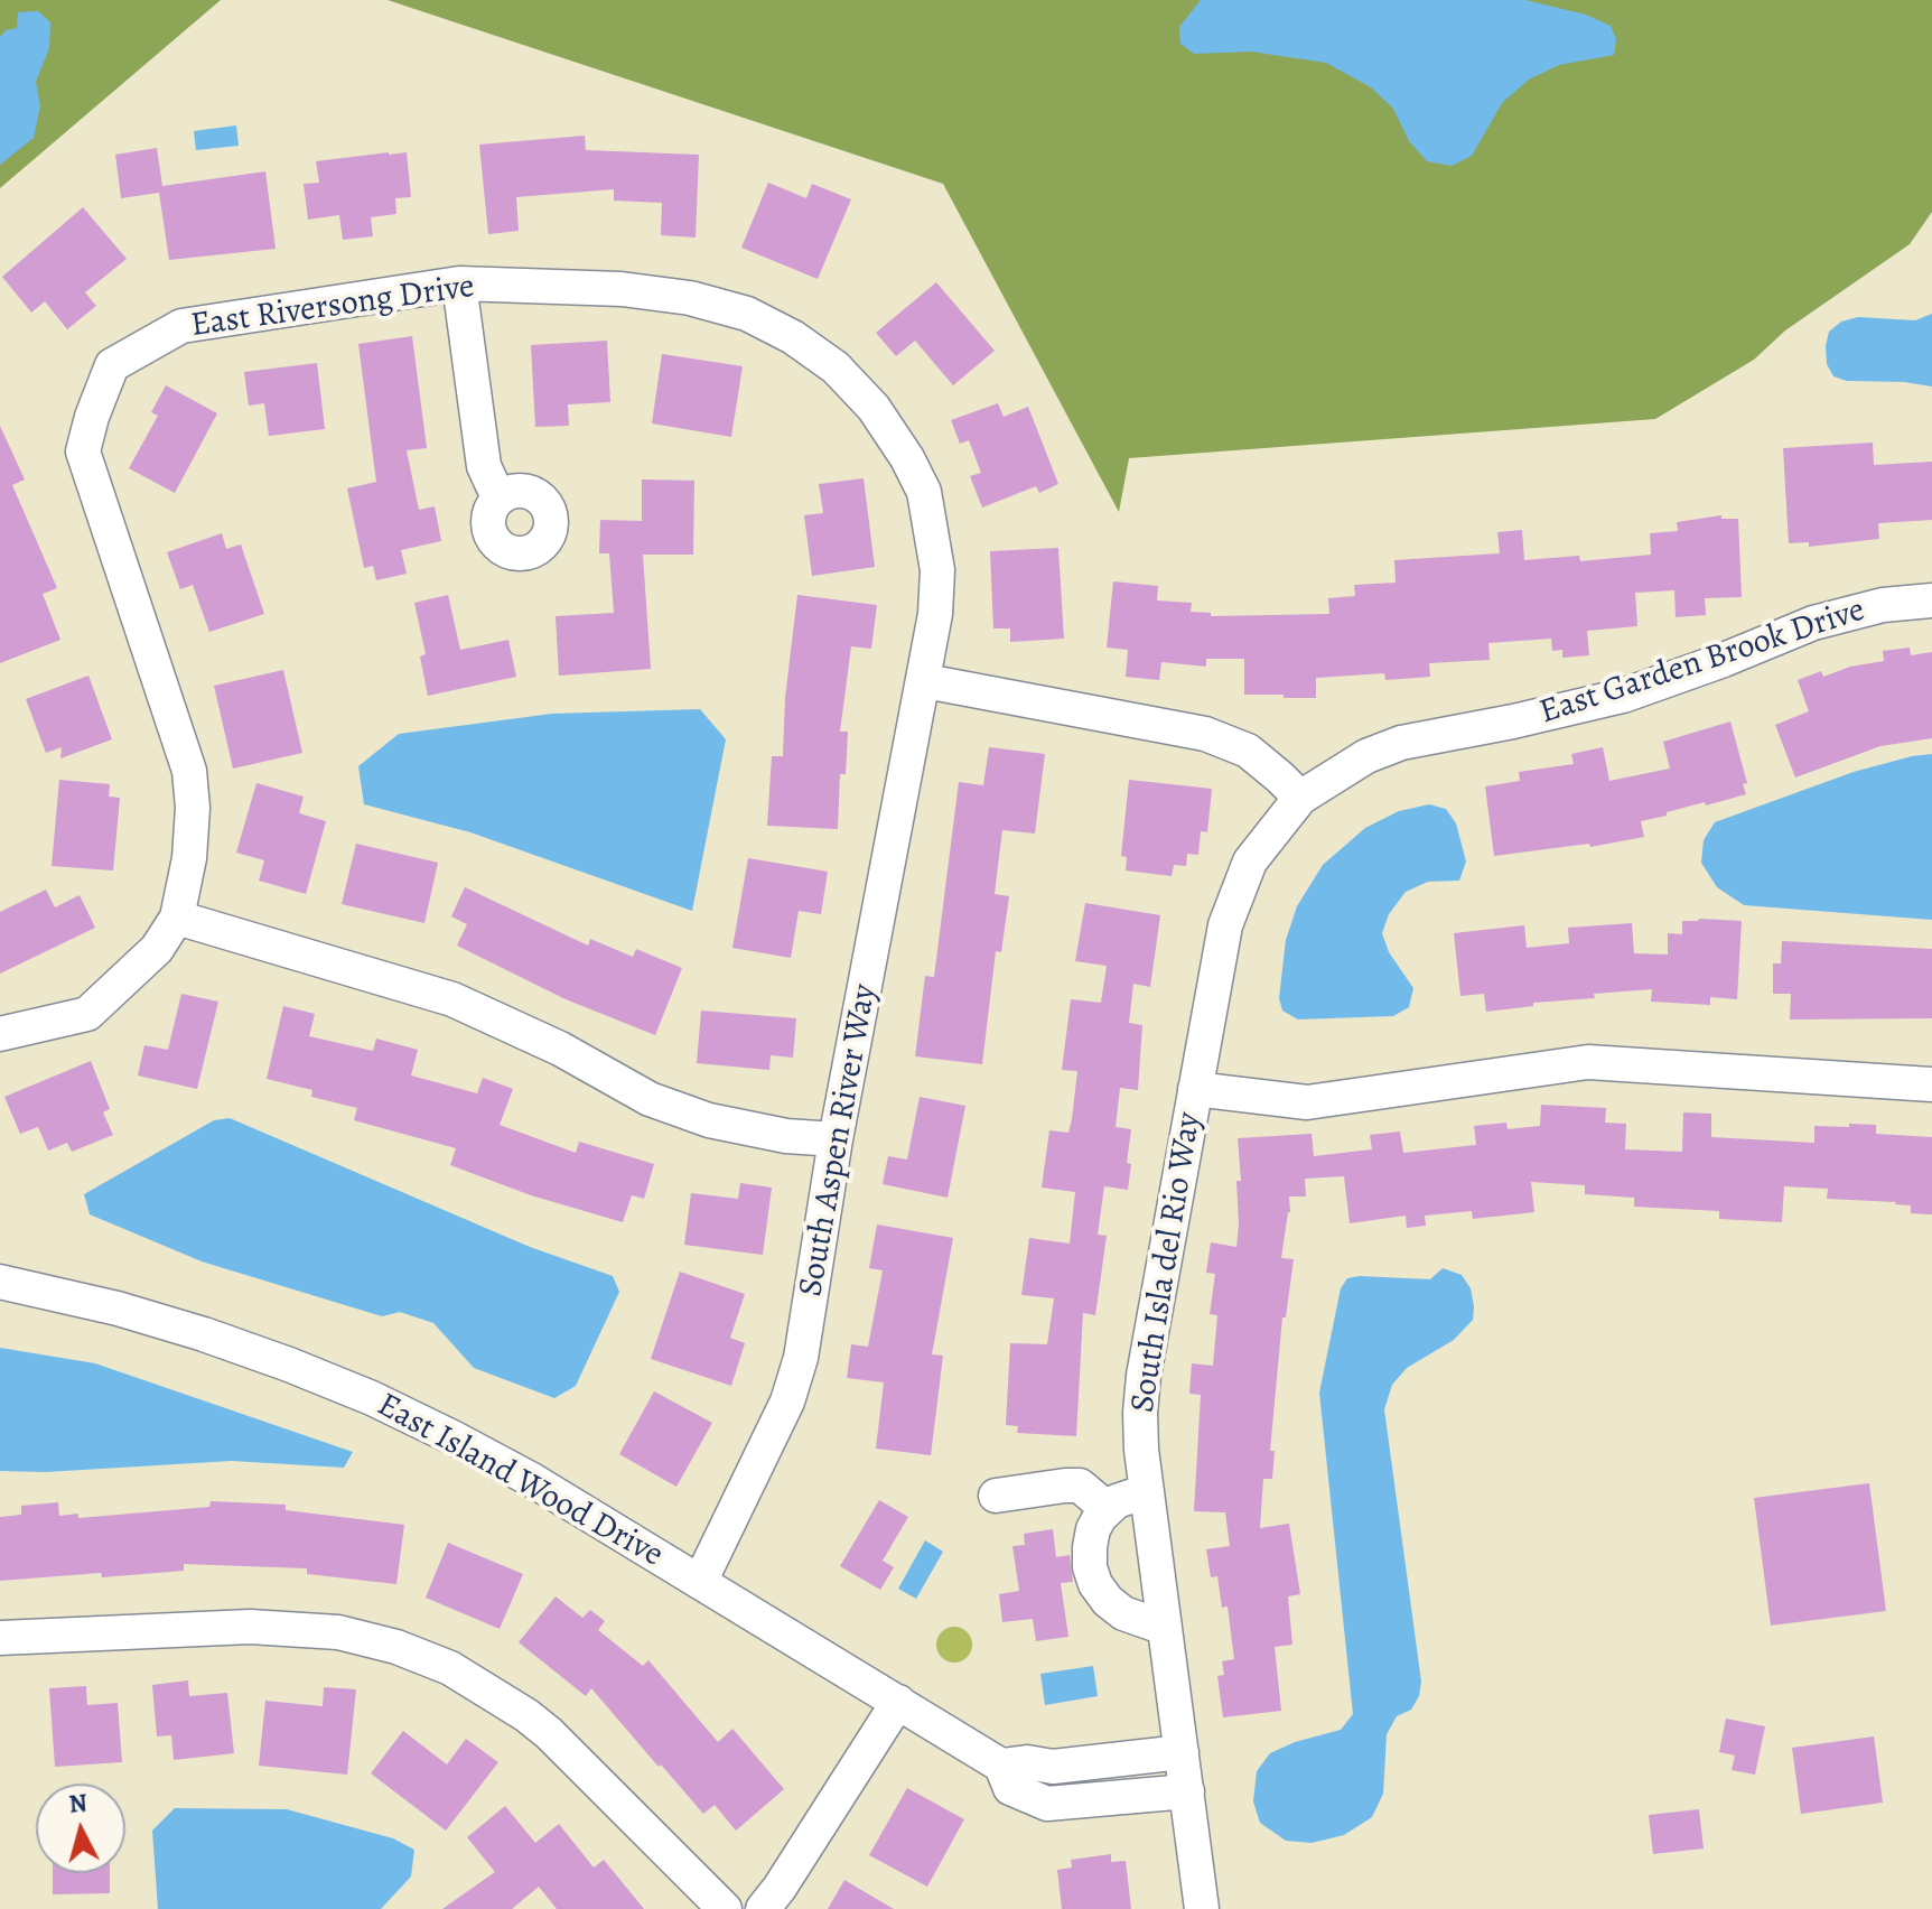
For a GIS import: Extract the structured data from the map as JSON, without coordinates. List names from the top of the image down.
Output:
{
  "streets": {
    "street": [
      "East Riversong Drive",
      "East Garden Brook Drive",
      "South Aspen River Way",
      "South Isla del Rio Way",
      "East Island Wood Drive"
    ]
  },
  "crossings": [
    ["East Riversong Drive", "South Aspen River Way"],
    ["East Garden Brook Drive", "South Isla del Rio Way"],
    ["South Aspen River Way", "East Island Wood Drive"],
    ["South Isla del Rio Way", "East Island Wood Drive"]
  ],
  "north": "top"
}
